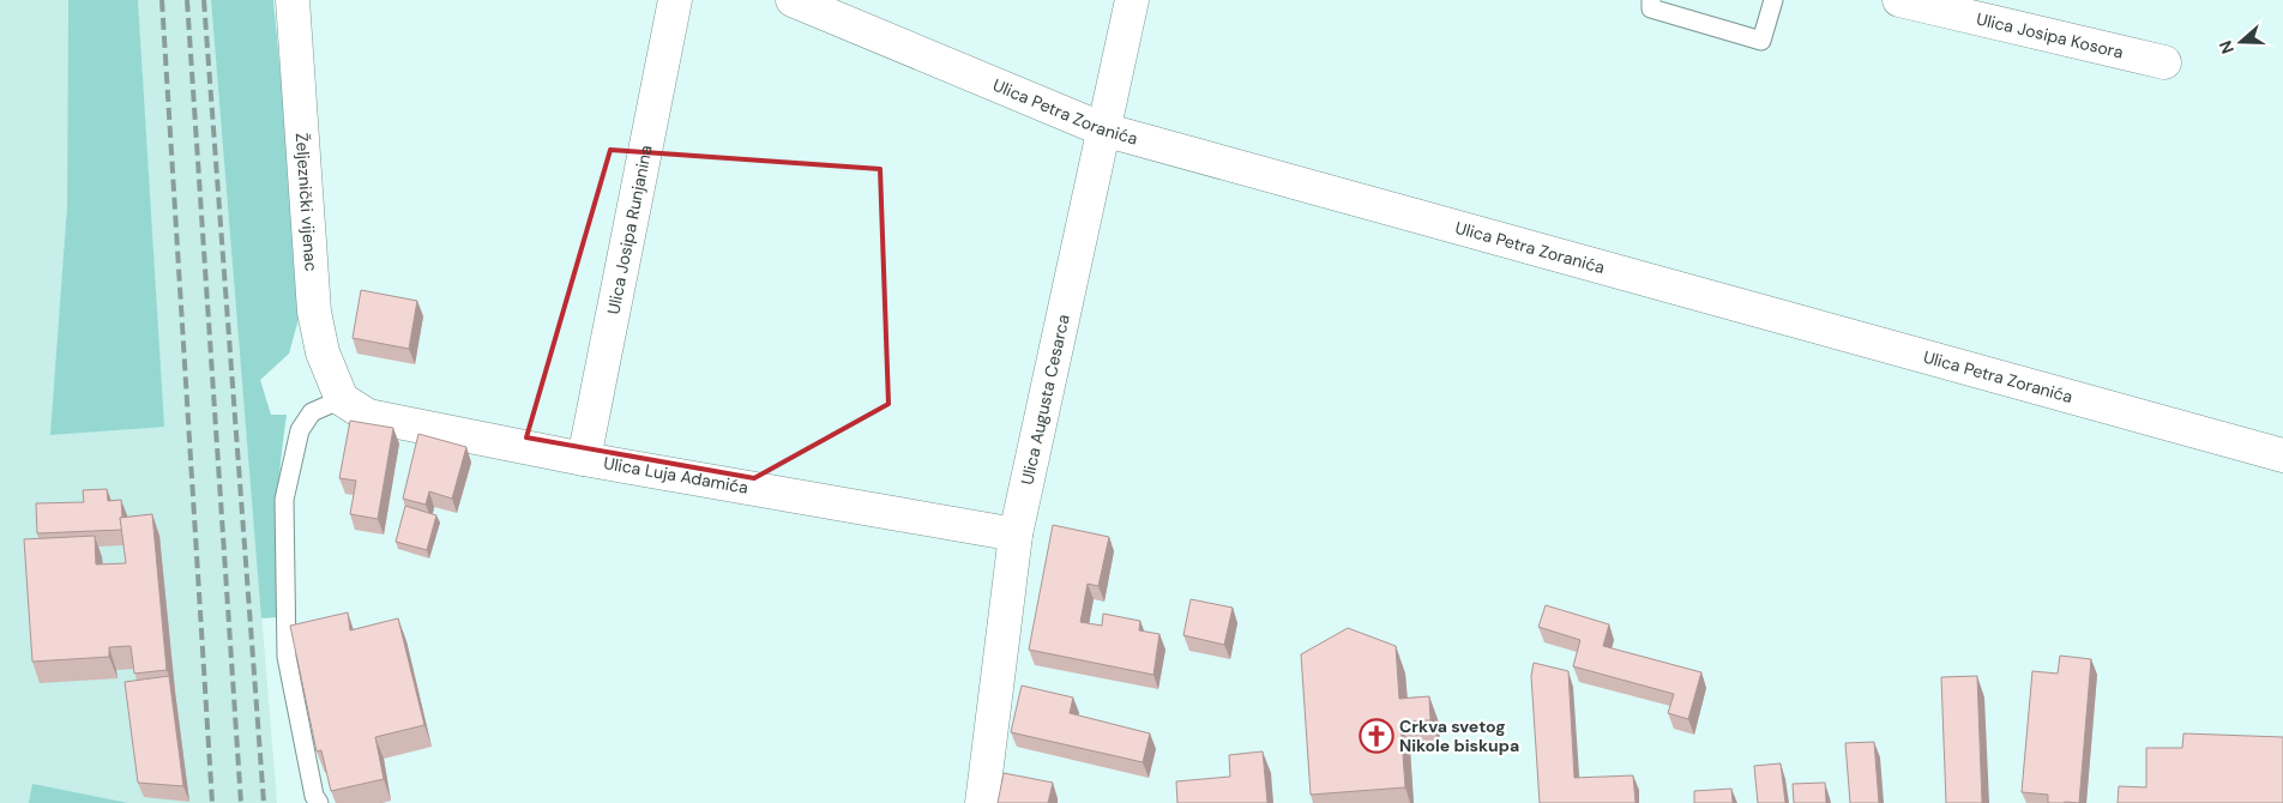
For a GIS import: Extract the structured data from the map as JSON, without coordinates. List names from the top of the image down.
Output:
{
  "streets": {
    "street": [
      "Ulica Josipa Kosora",
      "Ulica Petra Zoranića",
      "Željeznički vijenac",
      "Ulica Josipa Runjanina",
      "Ulica Augusta Cesarca",
      "Ulica Luja Adamića"
    ]
  },
  "crossings": [
    ["Ulica Petra Zoranića", "Ulica Augusta Cesarca"],
    ["Željeznički vijenac", "Ulica Luja Adamića"],
    ["Ulica Josipa Runjanina", "Ulica Luja Adamića"],
    ["Ulica Augusta Cesarca", "Ulica Luja Adamića"]
  ],
  "places": {
    "church": ["Crkva svetog Nikole biskupa"]
  },
  "north": "left"
}
